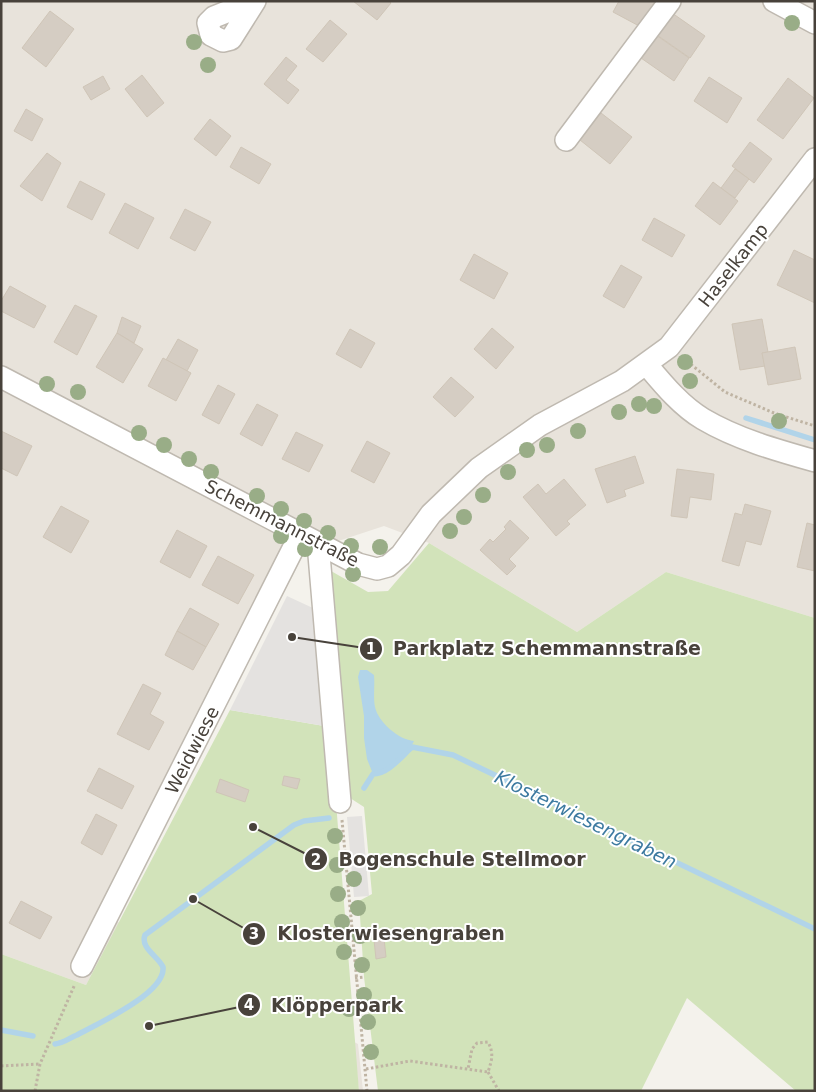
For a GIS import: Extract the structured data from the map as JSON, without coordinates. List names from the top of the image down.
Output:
{
  "streets": {
    "street": ["Haselkamp", "Schemmannstraße", "Weidwiese"]
  },
  "crossings": [
    ["Haselkamp", "Schemmannstraße"],
    ["Schemmannstraße", "Weidwiese"]
  ],
  "water": ["Klosterwiesengraben"],
  "places": [
    "Parkplatz Schemmannstraße",
    "Bogenschule Stellmoor",
    "Klosterwiesengraben",
    "Klöpperpark"
  ]
}
